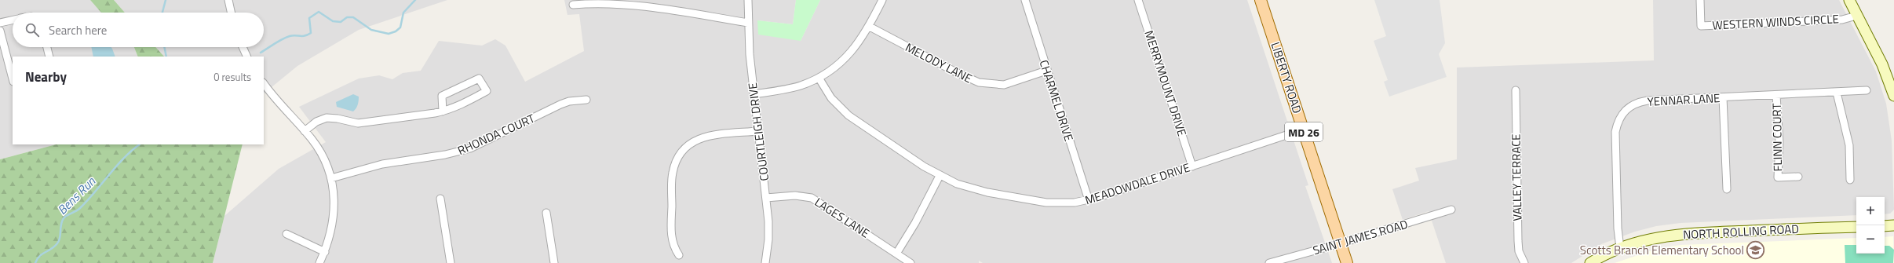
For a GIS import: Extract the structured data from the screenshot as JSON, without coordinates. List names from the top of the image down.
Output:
{
  "streets": {
    "main road": ["LIBERTY ROAD", "MD 26"],
    "street": [
      "WESTERN WINDS CIRCLE",
      "MELODY LANE",
      "MERRYMOUNT DRIVE",
      "YENNAR LANE",
      "CHARMEL DRIVE",
      "COURTLEIGH DRIVE",
      "RHONDA COURT",
      "FLINN COURT",
      "VALLEY TERRACE",
      "MEADOWDALE DRIVE",
      "LAGES LANE",
      "NORTH ROLLING ROAD",
      "SAINT JAMES ROAD"
    ]
  },
  "crossings": [
    ["MELODY LANE", "CHARMEL DRIVE"],
    ["LIBERTY ROAD", "MEADOWDALE DRIVE"],
    ["LIBERTY ROAD", "SAINT JAMES ROAD"],
    ["MERRYMOUNT DRIVE", "MEADOWDALE DRIVE"],
    ["YENNAR LANE", "FLINN COURT"],
    ["YENNAR LANE", "NORTH ROLLING ROAD"],
    ["CHARMEL DRIVE", "MEADOWDALE DRIVE"],
    ["COURTLEIGH DRIVE", "LAGES LANE"]
  ],
  "water": ["Bens Run"],
  "places": {
    "school or university": ["Scotts Branch Elementary School"]
  },
  "page": {
    "search": "Search here",
    "heading": ["Nearby", "0 results"],
    "map_buttons": ["+", "−"]
  }
}
